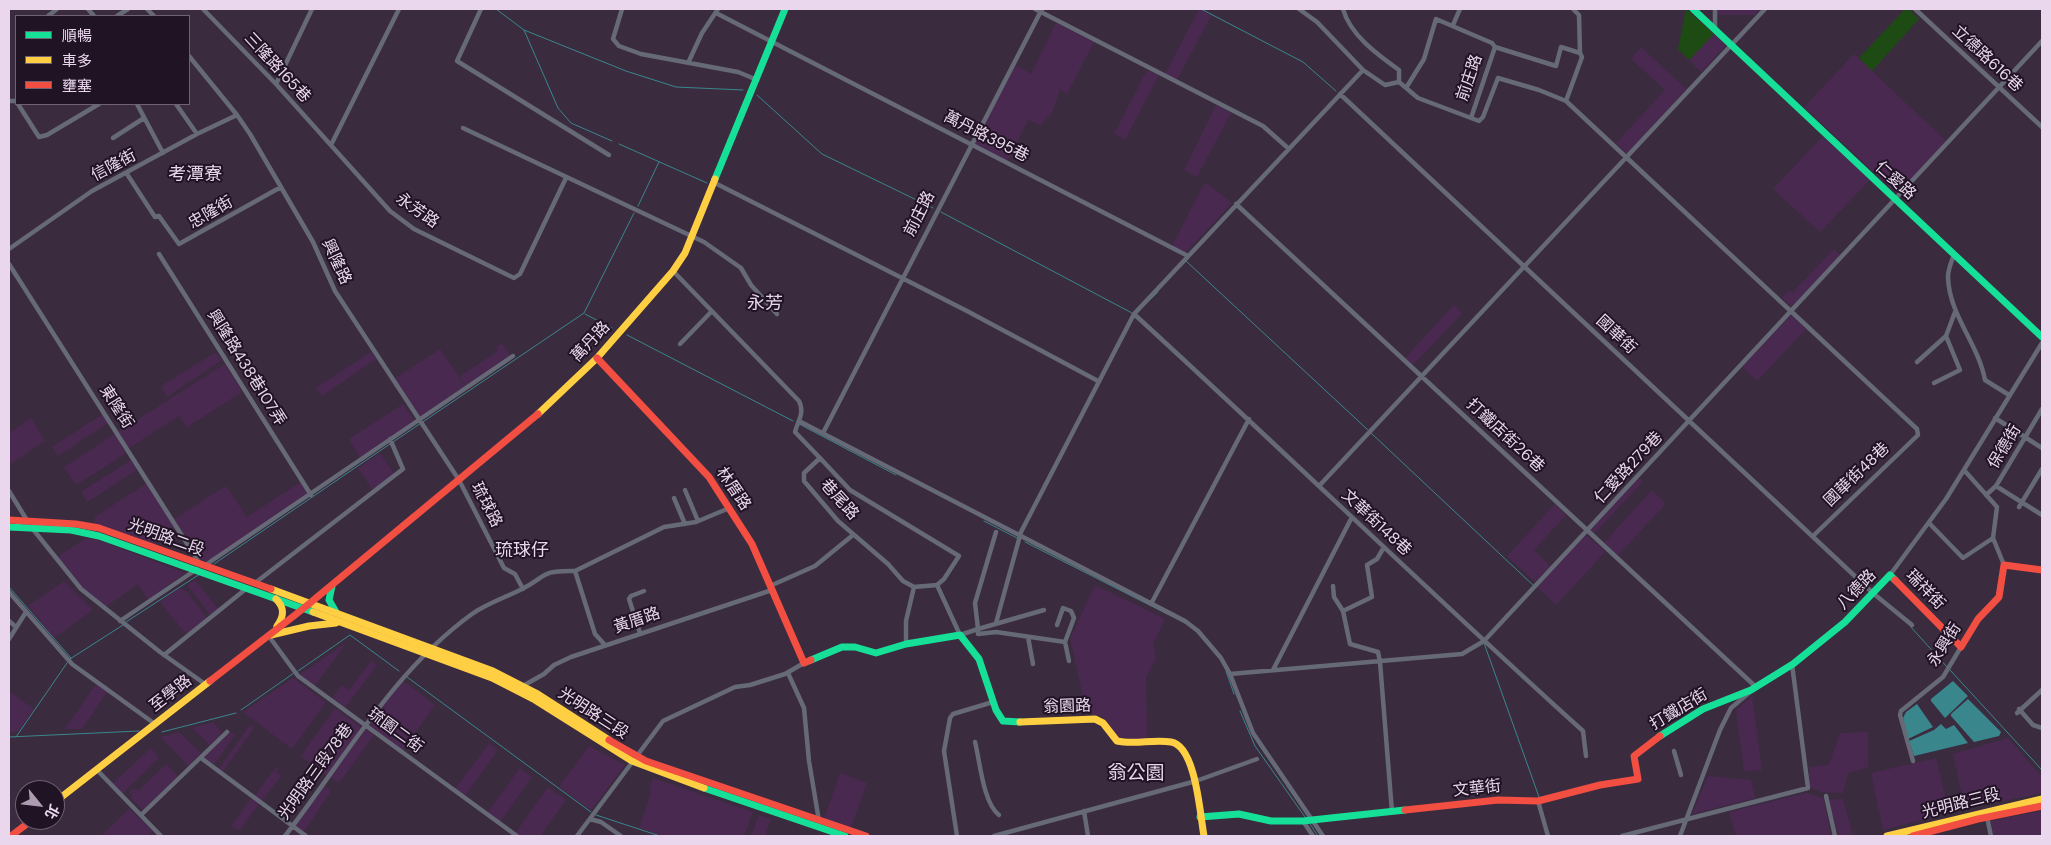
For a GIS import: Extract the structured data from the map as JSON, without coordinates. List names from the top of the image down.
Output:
{
  "streets": {
    "street": [
      "立德路616巷",
      "三隆路165巷",
      "前庄路",
      "萬丹路395巷",
      "信隆街",
      "仁愛路",
      "永芳路",
      "忠隆街",
      "興隆路",
      "國華街",
      "萬丹路",
      "興隆路438巷107弄",
      "東隆街",
      "打鐵店街26巷",
      "保德街",
      "仁愛路279巷",
      "國華街48巷",
      "林厝路",
      "巷尾路",
      "琉球路",
      "文華街148巷",
      "光明路二段",
      "八德路",
      "瑞祥街",
      "黃厝路",
      "永興街",
      "至學路",
      "翁園路",
      "打鐵店街",
      "光明路三段",
      "琉園二街",
      "光明路三段78巷",
      "文華街"
    ]
  },
  "crossings": [
    ["立德路616巷", "仁愛路279巷"],
    ["三隆路165巷", "永芳路"],
    ["前庄路", "萬丹路395巷"],
    ["萬丹路395巷", "萬丹路"],
    ["信隆街", "忠隆街"],
    ["信隆街", "興隆路"],
    ["仁愛路", "仁愛路279巷"],
    ["忠隆街", "興隆路"],
    ["興隆路", "萬丹路"],
    ["興隆路", "琉球路"],
    ["國華街", "仁愛路279巷"],
    ["國華街", "國華街48巷"],
    ["國華街", "八德路"],
    ["萬丹路", "林厝路"],
    ["萬丹路", "琉球路"],
    ["萬丹路", "光明路二段"],
    ["萬丹路", "至學路"],
    ["萬丹路", "光明路三段"],
    ["東隆街", "光明路二段"],
    ["打鐵店街26巷", "仁愛路279巷"],
    ["打鐵店街26巷", "八德路"],
    ["打鐵店街26巷", "打鐵店街"],
    ["仁愛路279巷", "國華街48巷"],
    ["仁愛路279巷", "文華街148巷"],
    ["林厝路", "黃厝路"],
    ["巷尾路", "黃厝路"],
    ["光明路二段", "至學路"],
    ["光明路二段", "光明路三段"],
    ["八德路", "瑞祥街"],
    ["八德路", "打鐵店街"],
    ["瑞祥街", "永興街"],
    ["黃厝路", "光明路三段"],
    ["至學路", "光明路三段"],
    ["至學路", "琉園二街"],
    ["打鐵店街", "文華街"],
    ["光明路三段", "光明路三段78巷"],
    ["琉園二街", "光明路三段78巷"]
  ],
  "districts": [
    "考潭寮",
    "永芳",
    "琉球仔",
    "翁公園"
  ],
  "legend": ["順暢", "車多", "壅塞"],
  "north": "bottom right"
}
